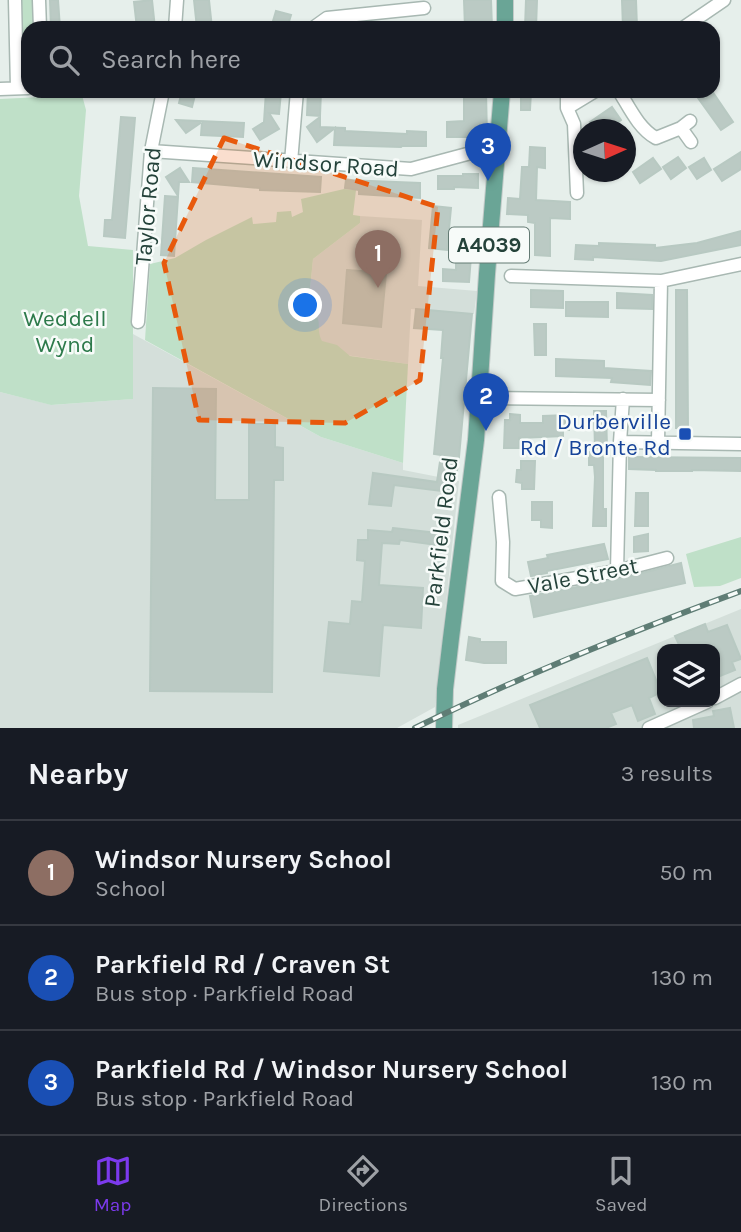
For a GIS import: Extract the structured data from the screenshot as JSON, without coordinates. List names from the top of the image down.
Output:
{
  "streets": {
    "main road": ["A4039", "Parkfield Road"],
    "street": ["Windsor Road", "Taylor Road", "Vale Street"]
  },
  "crossings": [
    ["Windsor Road", "Taylor Road"],
    ["Windsor Road", "Parkfield Road"]
  ],
  "parks": ["Weddell Wynd"],
  "places": {
    "transit": ["Durberville Rd / Bronte Rd"]
  },
  "north": "right",
  "page": {
    "search": "Search here",
    "pins": ["3", "1", "2"],
    "heading": ["Nearby", "3 results"],
    "list": [
      {
        "mark": "1",
        "name": "Windsor Nursery School",
        "note": "School",
        "value": "50 m"
      },
      {
        "mark": "2",
        "name": "Parkfield Rd / Craven St",
        "note": "Bus stop · Parkfield Road",
        "value": "130 m"
      },
      {
        "mark": "3",
        "name": "Parkfield Rd / Windsor Nursery School",
        "note": "Bus stop · Parkfield Road",
        "value": "130 m"
      }
    ],
    "nav": ["Map", "Directions", "Saved"]
  }
}
